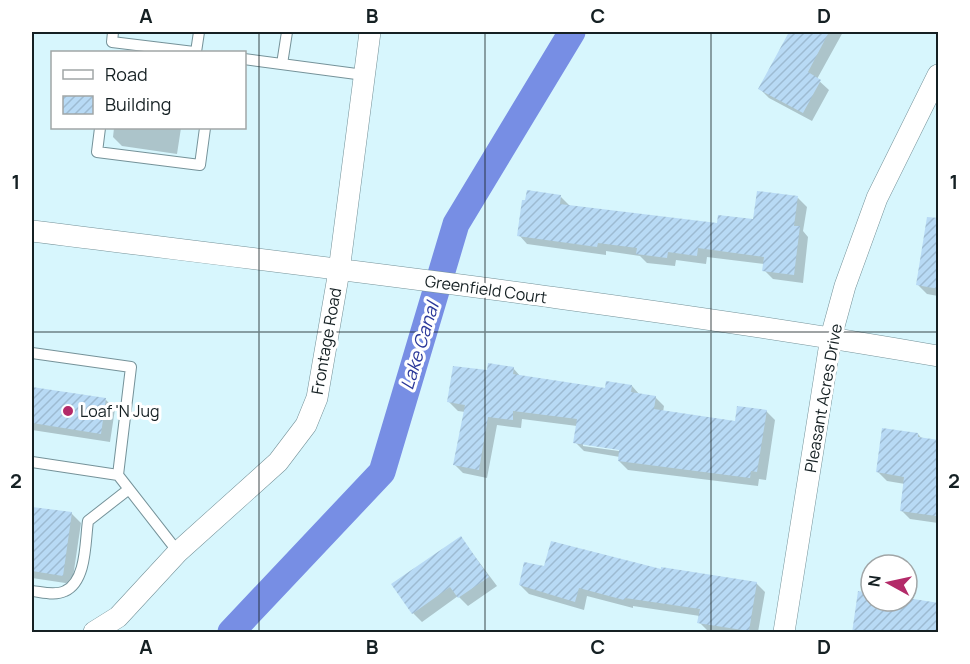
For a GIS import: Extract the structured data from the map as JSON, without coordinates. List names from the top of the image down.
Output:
{
  "streets": {
    "street": ["Greenfield Court", "Frontage Road", "Pleasant Acres Drive"]
  },
  "crossings": [
    ["Greenfield Court", "Frontage Road"],
    ["Greenfield Court", "Pleasant Acres Drive"]
  ],
  "water": ["Lake Canal"],
  "places": ["Loaf 'N Jug"],
  "legend": ["Road", "Building"],
  "north": "left",
  "grid": {
    "columns": [
      "A",
      "B",
      "C",
      "D"
    ],
    "rows": ["1", "2"]
  }
}
